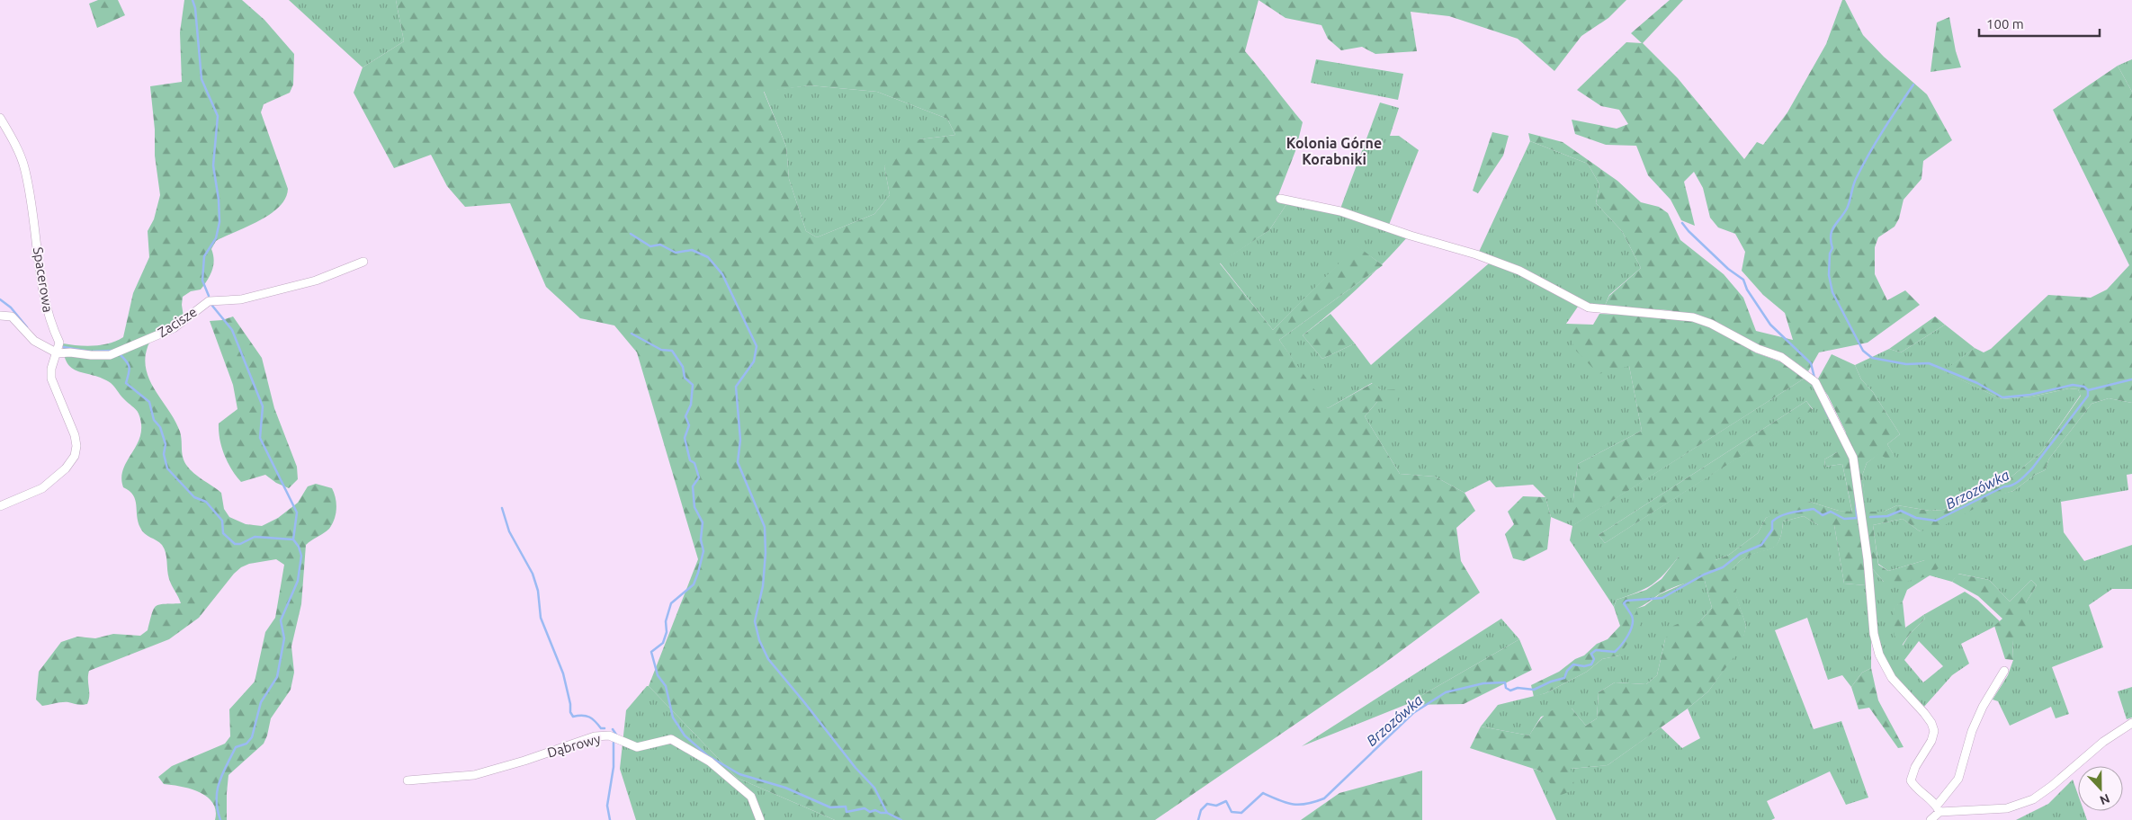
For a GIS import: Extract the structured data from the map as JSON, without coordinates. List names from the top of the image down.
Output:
{
  "streets": {
    "street": ["Spacerowa", "Zacisze", "Dąbrowy"]
  },
  "crossings": [
    ["Spacerowa", "Zacisze"]
  ],
  "districts": ["Kolonia Górne Korabniki"],
  "water": ["Brzozówka"],
  "scale_bar": "100 m",
  "north": "bottom"
}
